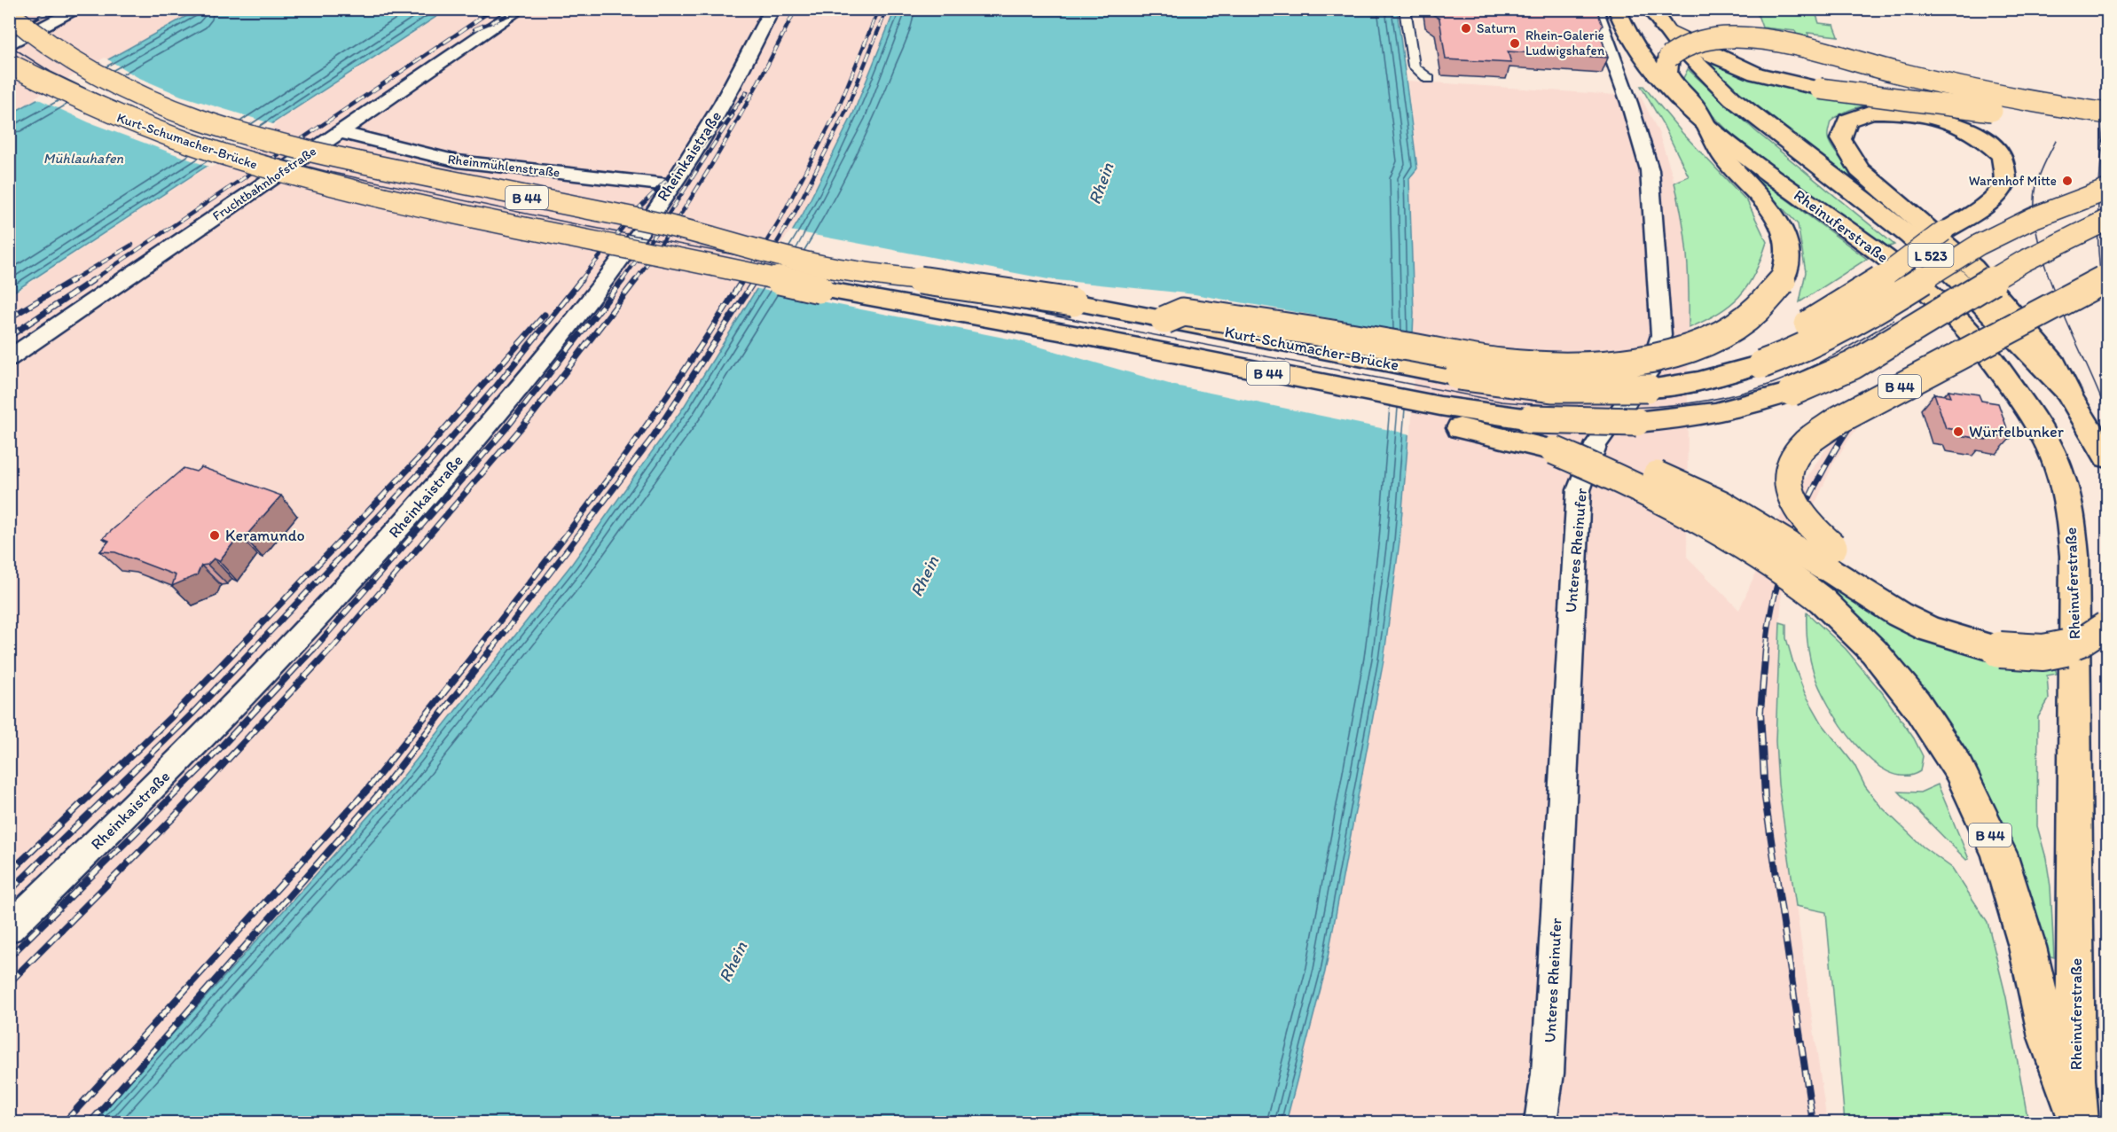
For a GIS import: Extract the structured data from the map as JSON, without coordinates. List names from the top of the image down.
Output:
{
  "streets": {
    "main road": [
      "Kurt-Schumacher-Brücke",
      "B 44",
      "Rheinuferstraße",
      "L 523"
    ],
    "street": [
      "Rheinkaistraße",
      "Rheinmühlenstraße",
      "Fruchtbahnhofstraße",
      "Unteres Rheinufer"
    ]
  },
  "crossings": [
    ["Kurt-Schumacher-Brücke", "B 44"],
    ["Rheinkaistraße", "Rheinmühlenstraße"],
    ["Rheinmühlenstraße", "Fruchtbahnhofstraße"],
    ["B 44", "Rheinuferstraße"]
  ],
  "water": ["Mühlauhafen", "Rhein"],
  "places": [
    "Saturn",
    "Rhein-Galerie Ludwigshafen",
    "Warenhof Mitte",
    "Würfelbunker",
    "Keramundo"
  ]
}
